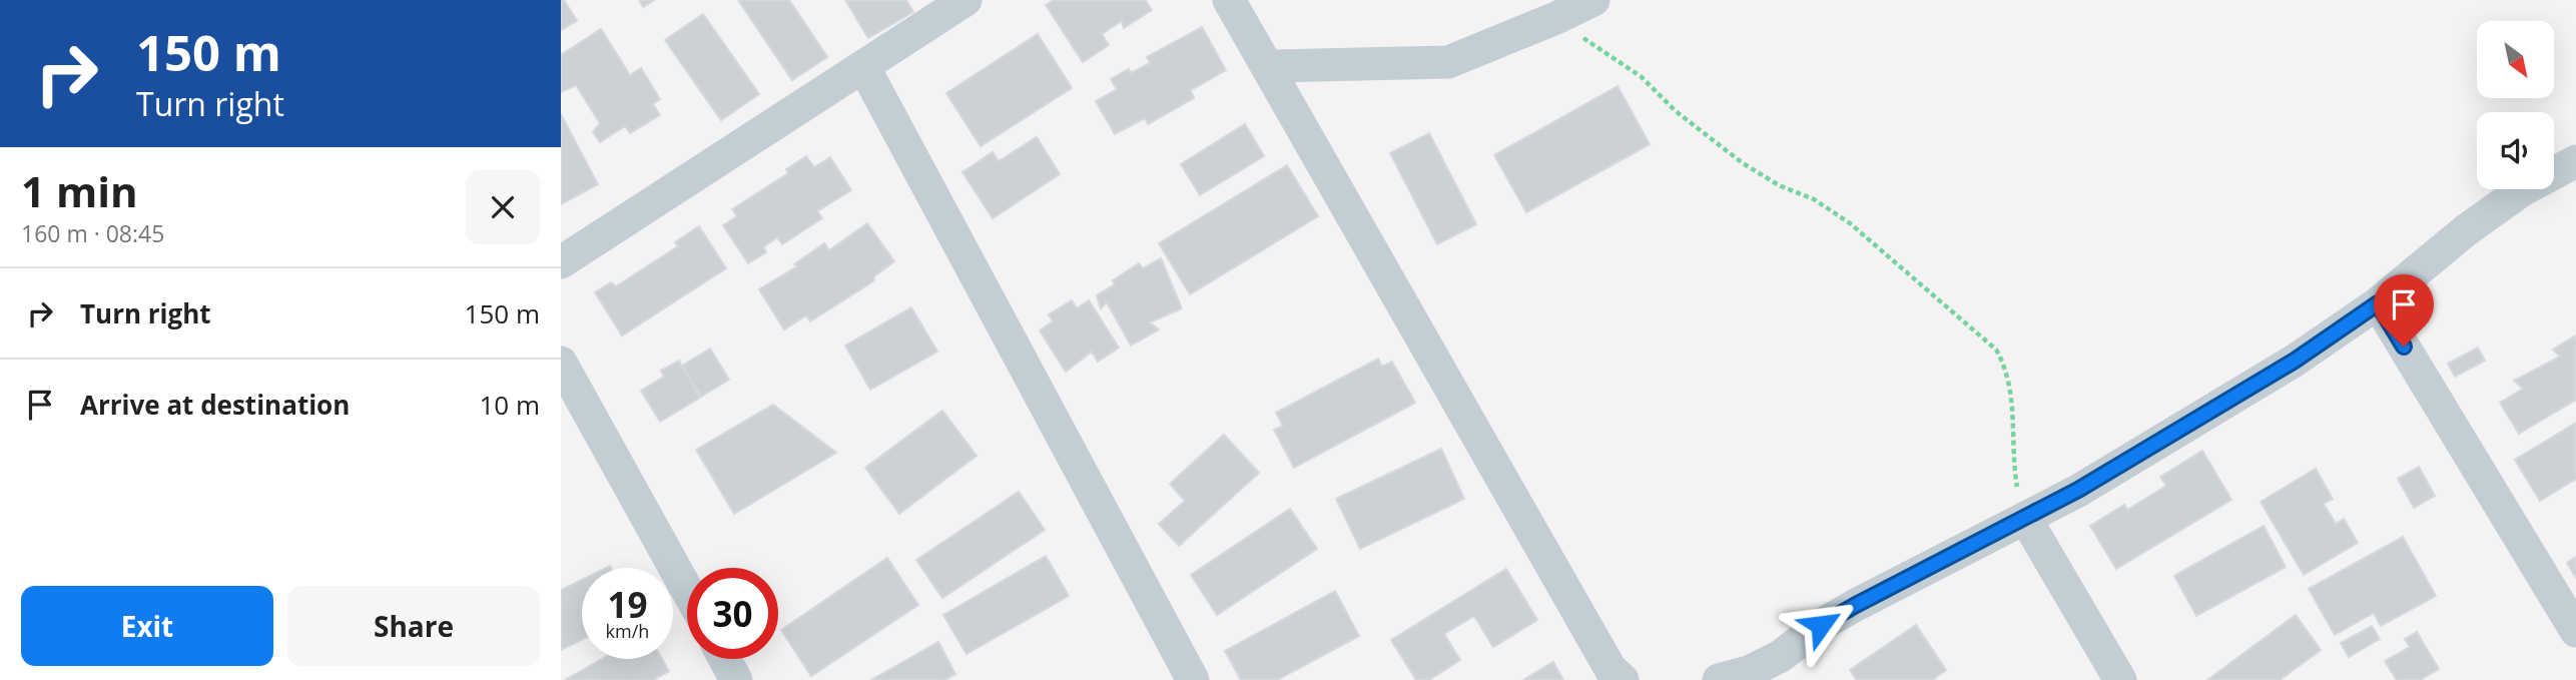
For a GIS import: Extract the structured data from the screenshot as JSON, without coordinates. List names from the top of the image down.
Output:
{
  "north": "bottom right",
  "page": {
    "turn": ["150 m", "Turn right"],
    "heading": ["1 min", "160 m · 08:45"],
    "list": [
      {
        "name": "Turn right",
        "value": "150 m"
      },
      {
        "name": "Arrive at destination",
        "value": "10 m"
      }
    ],
    "speed": "19 km/h",
    "limit": "30",
    "buttons": ["Exit", "Share"]
  }
}
